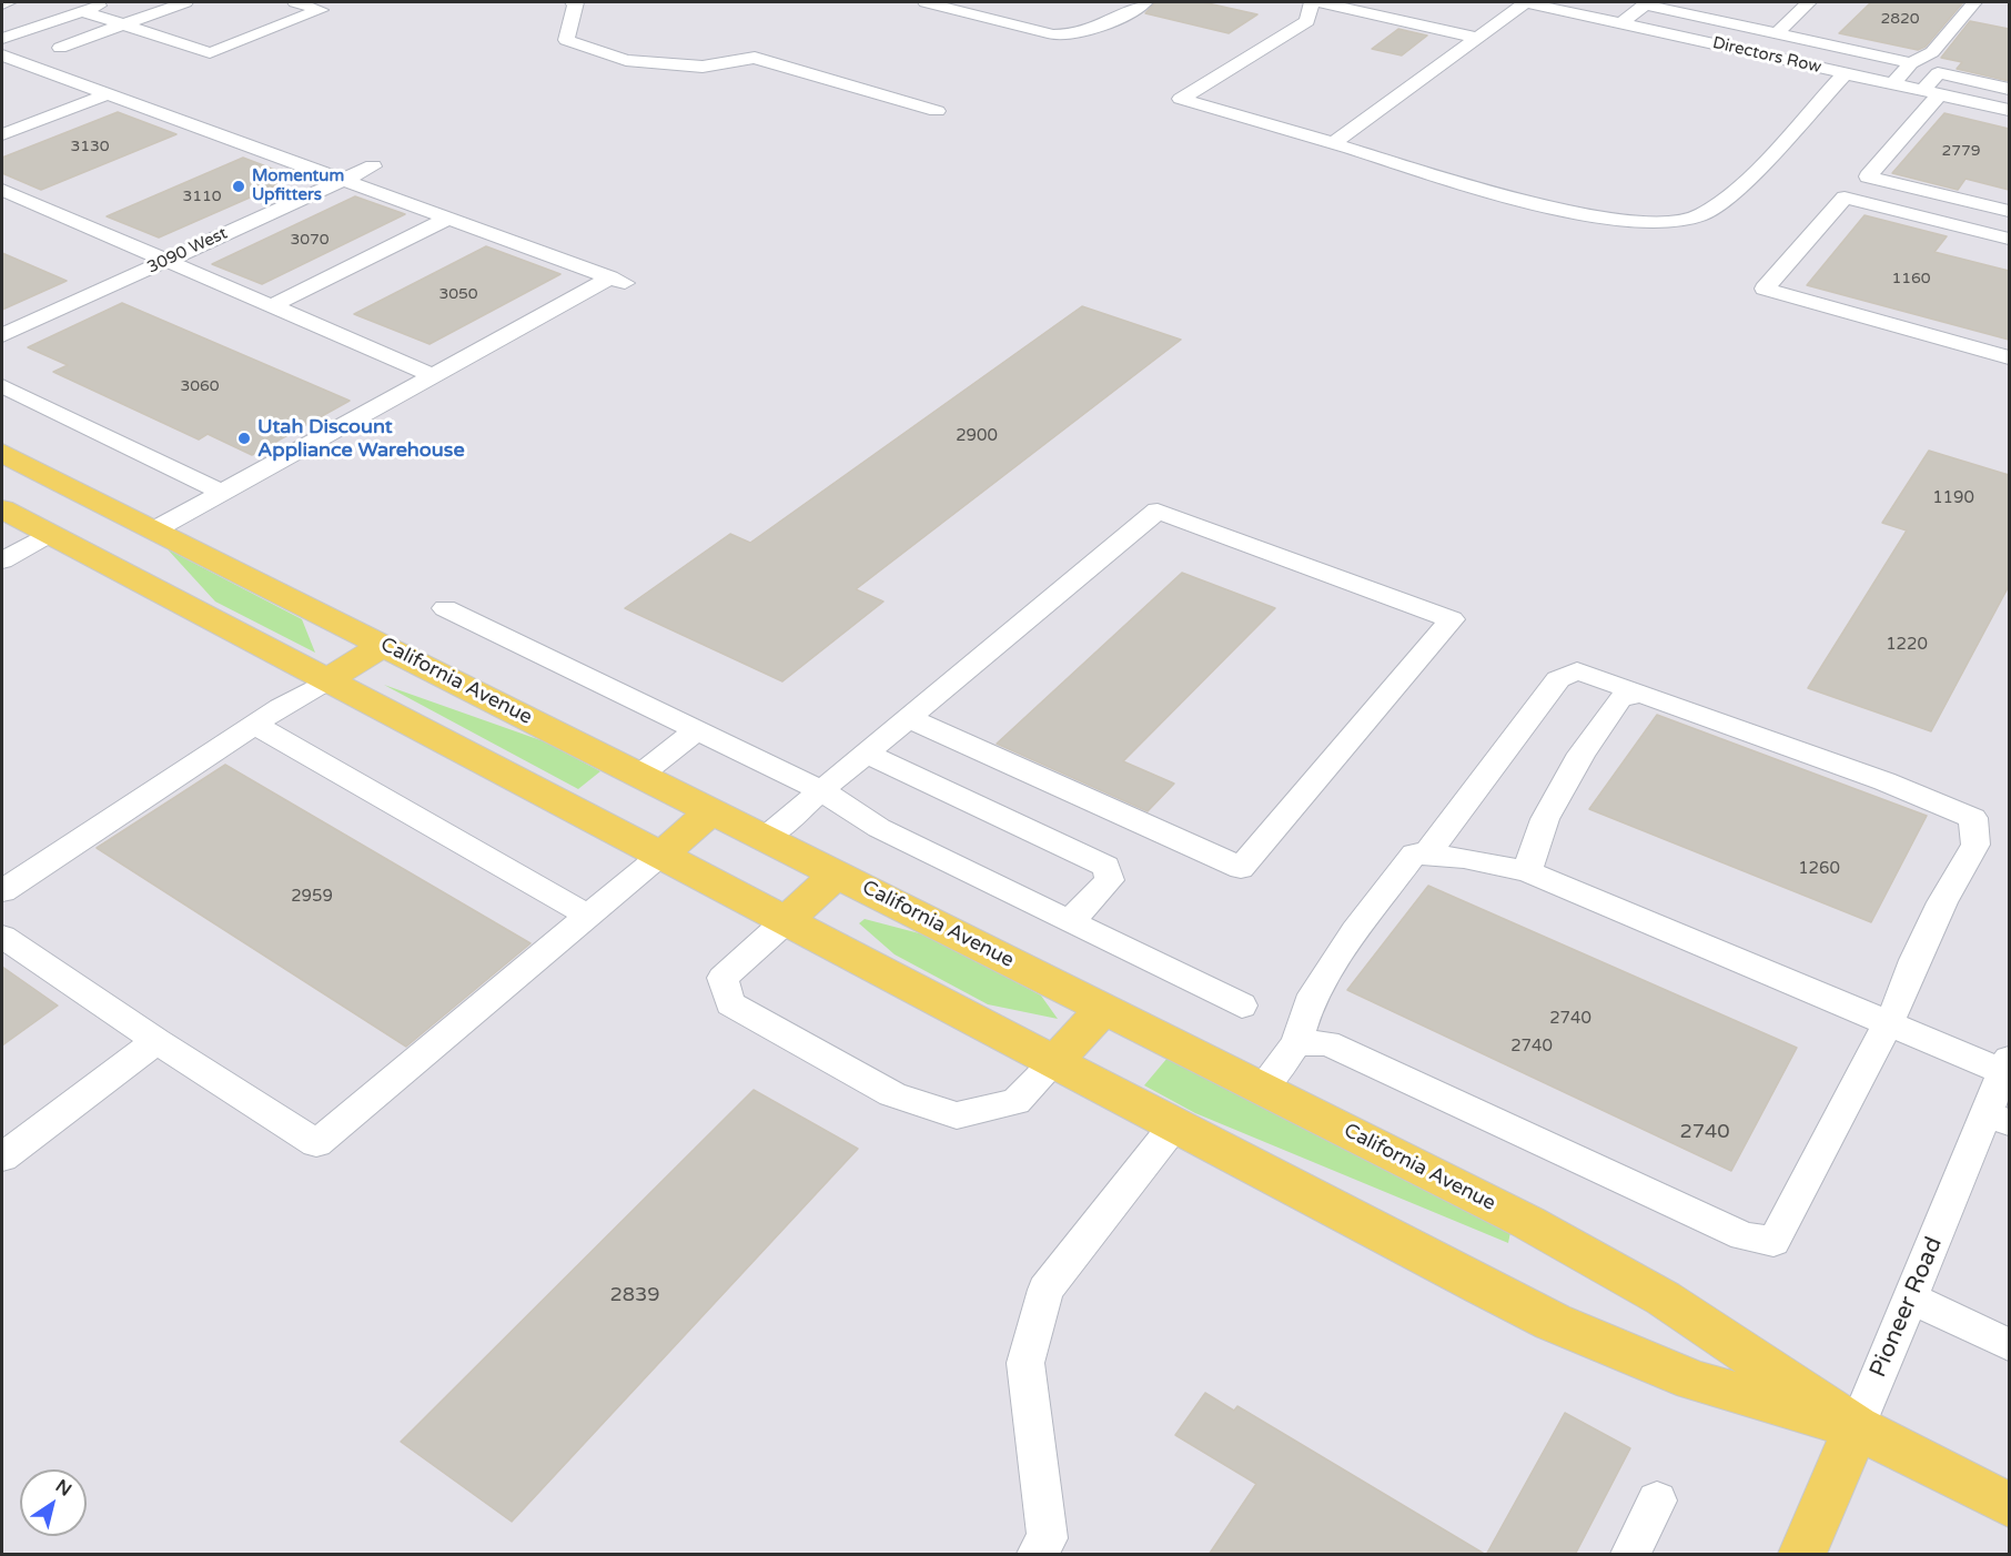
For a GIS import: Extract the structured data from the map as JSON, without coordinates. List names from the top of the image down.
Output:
{
  "streets": {
    "main road": ["California Avenue", "Pioneer Road"],
    "street": ["Directors Row", "3090 West"]
  },
  "crossings": [
    ["California Avenue", "Pioneer Road"]
  ],
  "places": ["Momentum Upfitters", "Utah Discount Appliance Warehouse"],
  "house_numbers": [
    "2820",
    "3130",
    "2779",
    "3110",
    "3070",
    "1160",
    "3050",
    "3060",
    "2900",
    "1190",
    "1220",
    "1260",
    "2959",
    "2740",
    "2740",
    "2740",
    "2839"
  ],
  "north": "top right"
}
